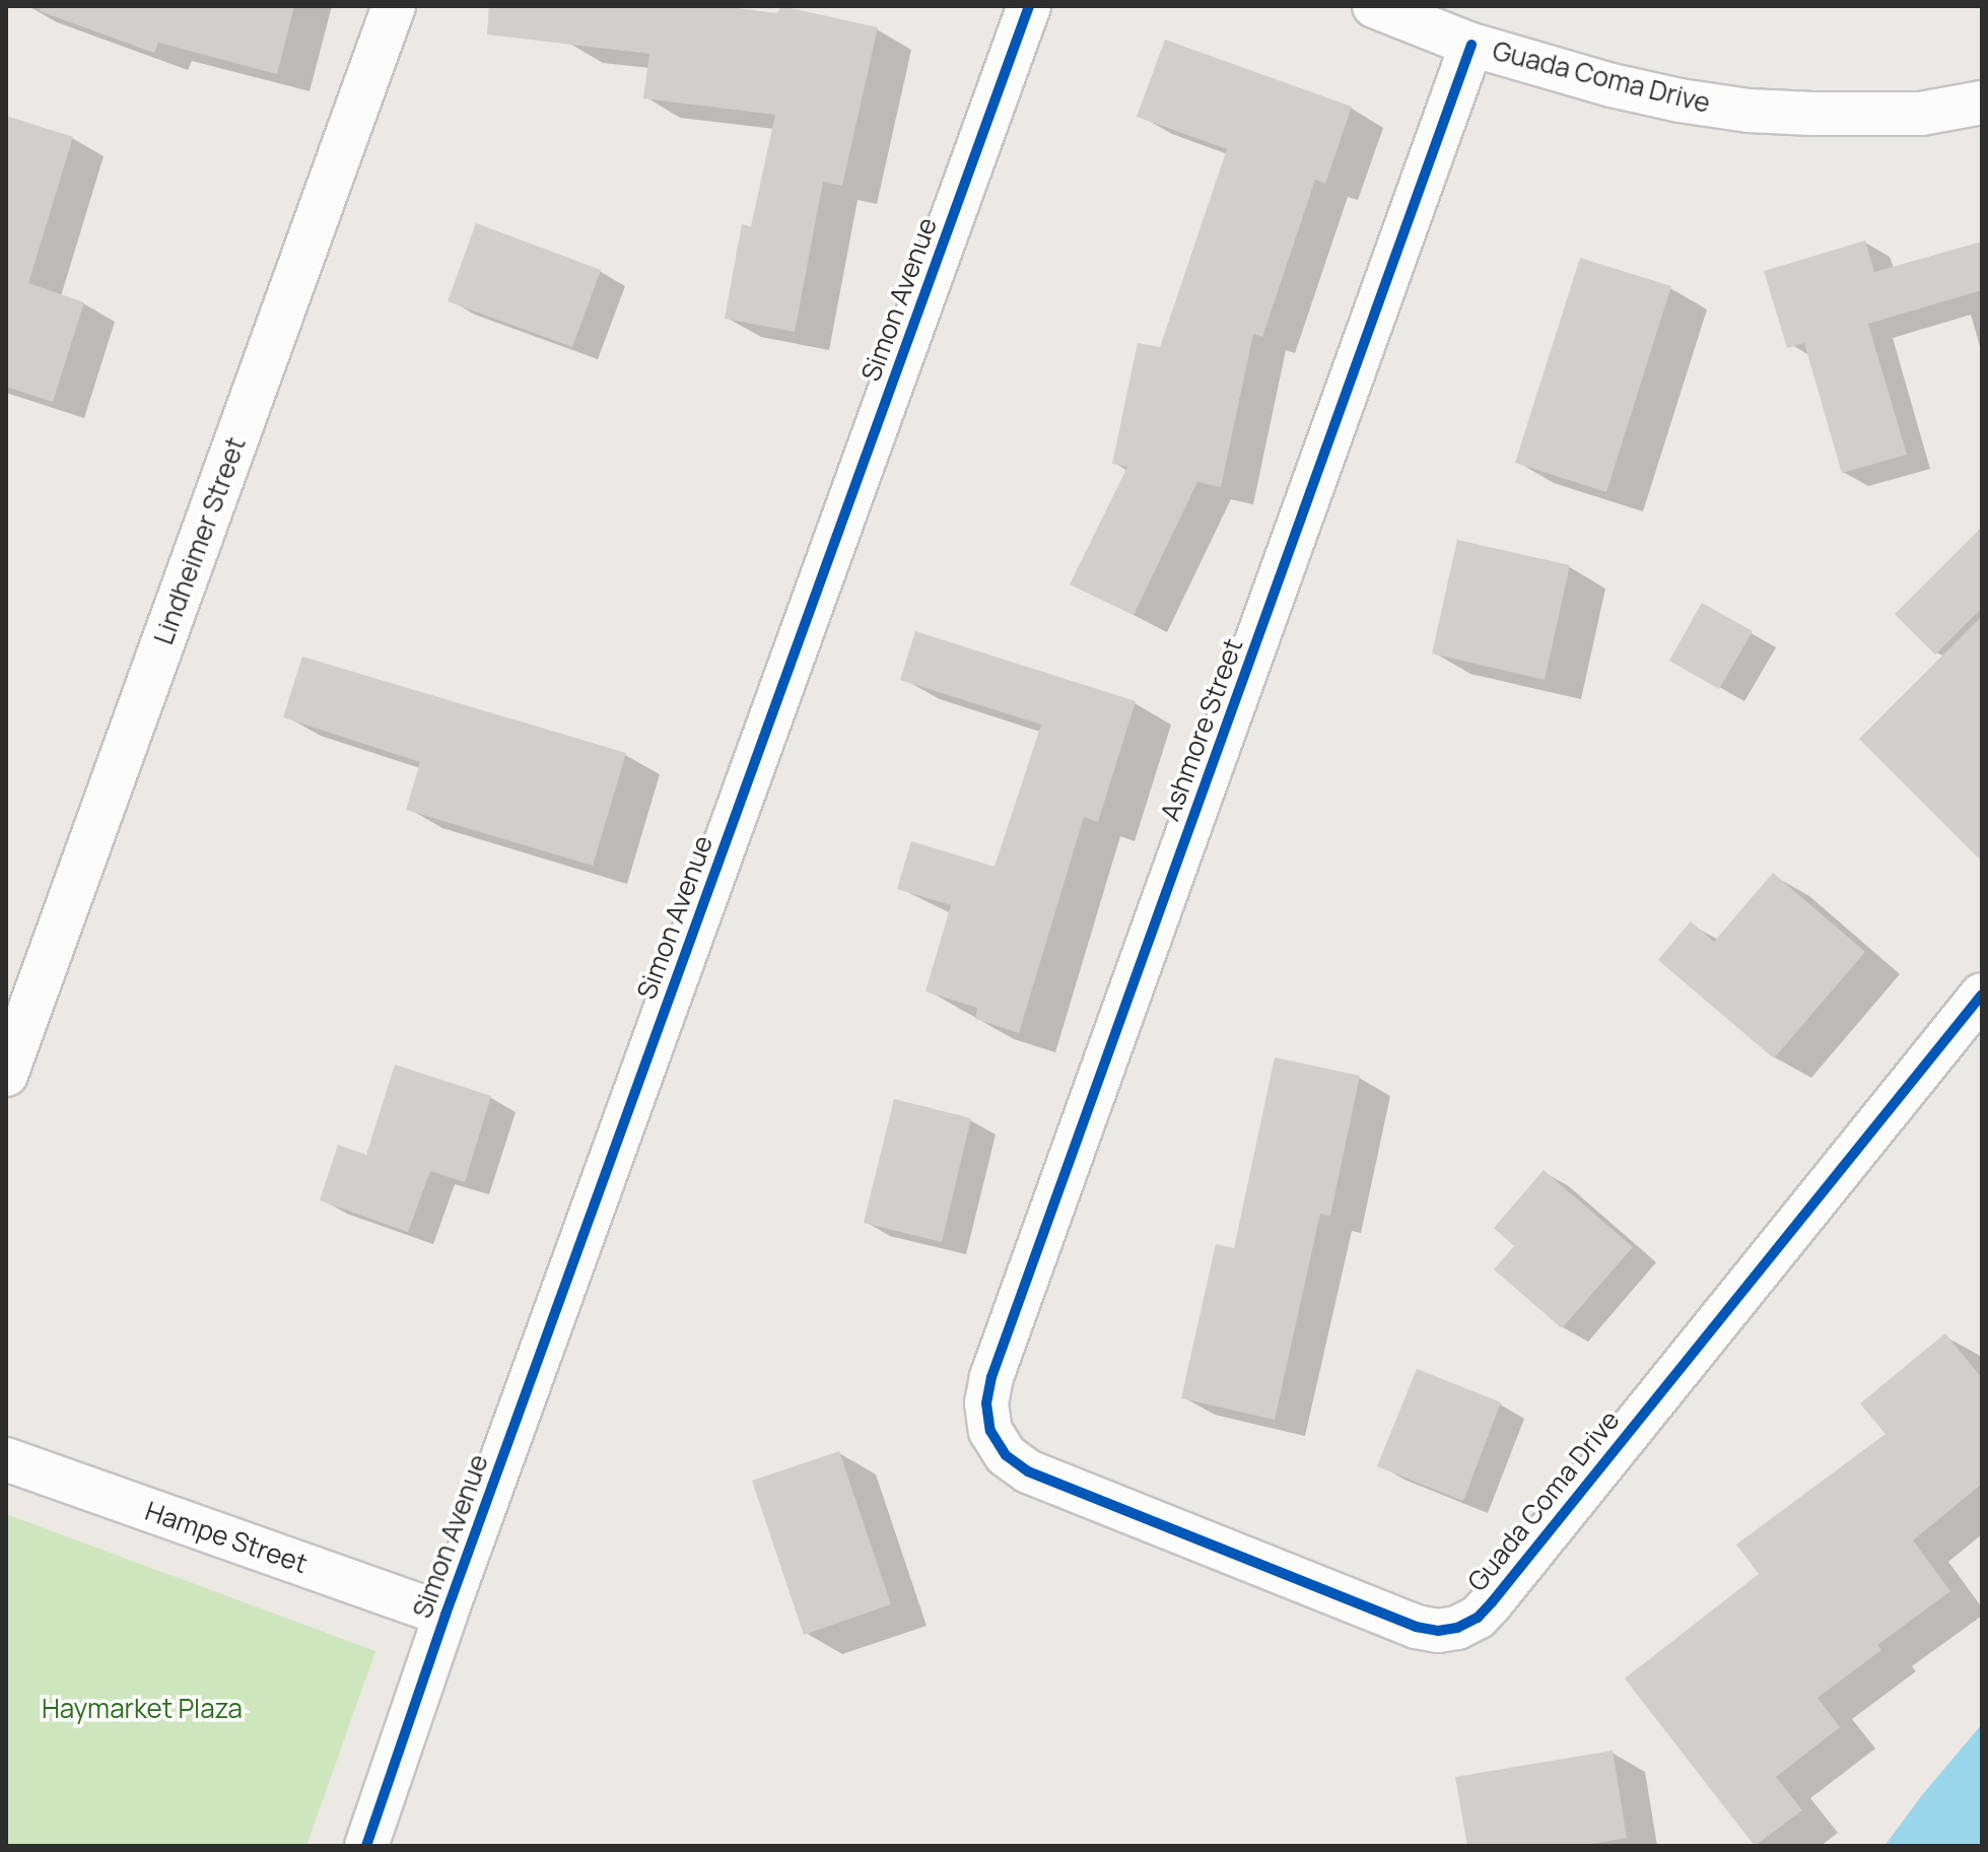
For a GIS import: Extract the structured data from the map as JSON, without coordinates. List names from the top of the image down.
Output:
{
  "streets": {
    "street": [
      "Guada Coma Drive",
      "Simon Avenue",
      "Lindheimer Street",
      "Ashmore Street",
      "Hampe Street"
    ]
  },
  "crossings": [
    ["Guada Coma Drive", "Ashmore Street"],
    ["Simon Avenue", "Hampe Street"]
  ],
  "parks": ["Haymarket Plaza"]
}
